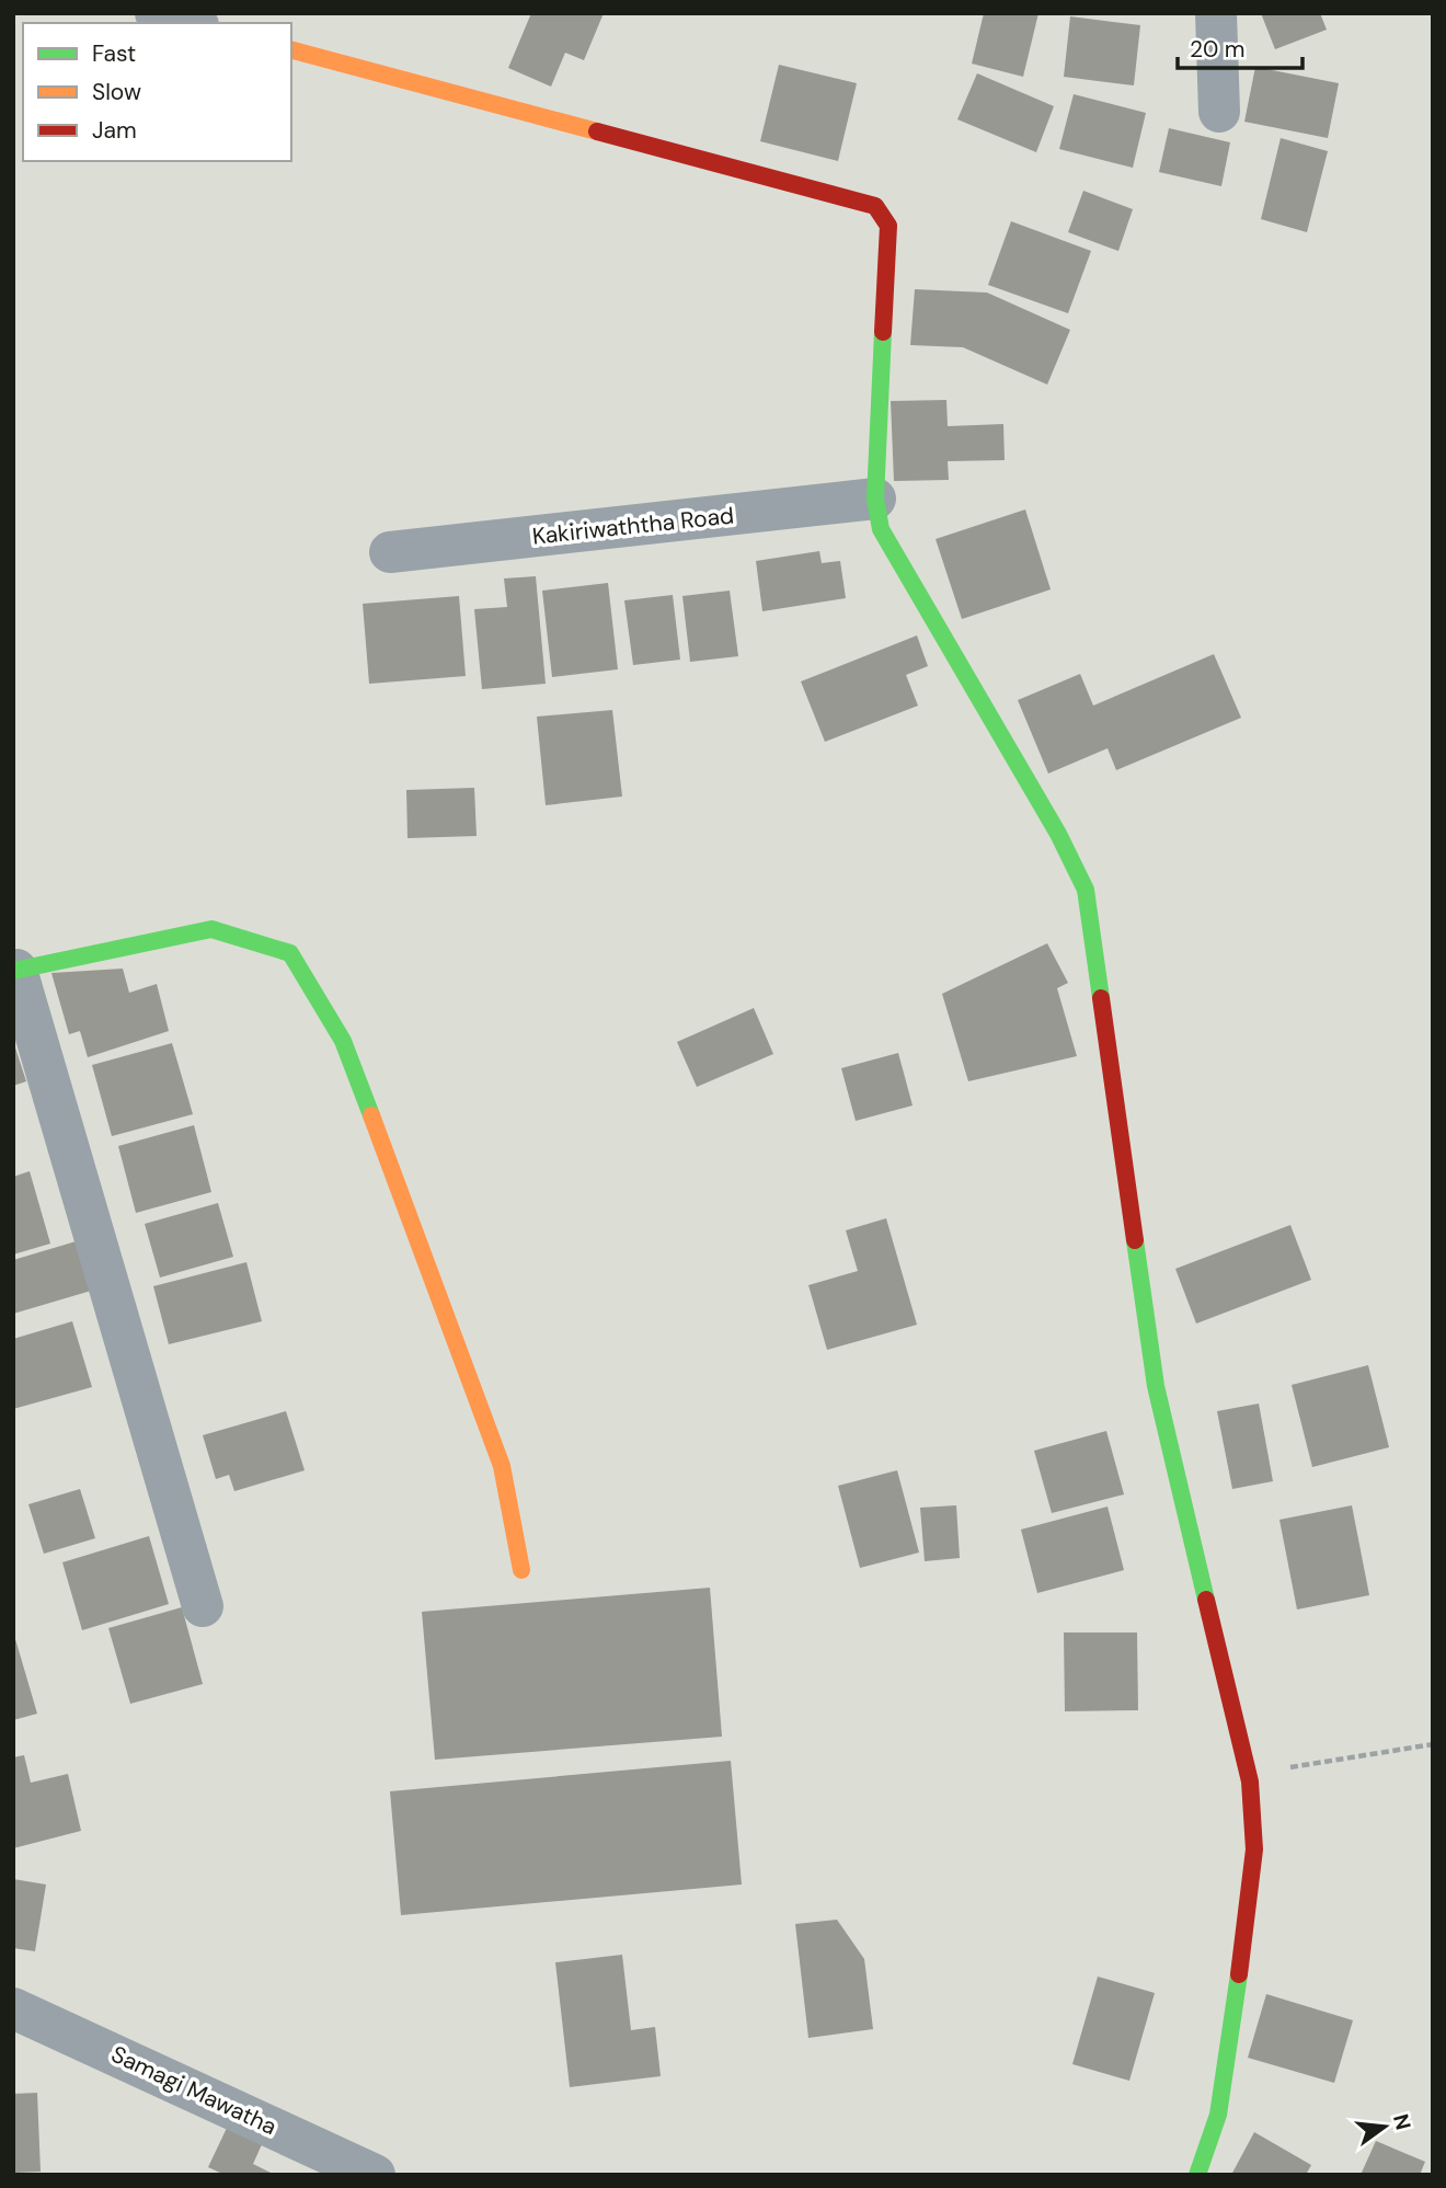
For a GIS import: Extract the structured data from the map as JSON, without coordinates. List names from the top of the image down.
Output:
{
  "streets": {
    "street": ["Kakiriwaththa Road", "Samagi Mawatha"]
  },
  "legend": ["Fast", "Slow", "Jam"],
  "scale_bar": "20 m",
  "north": "right"
}
